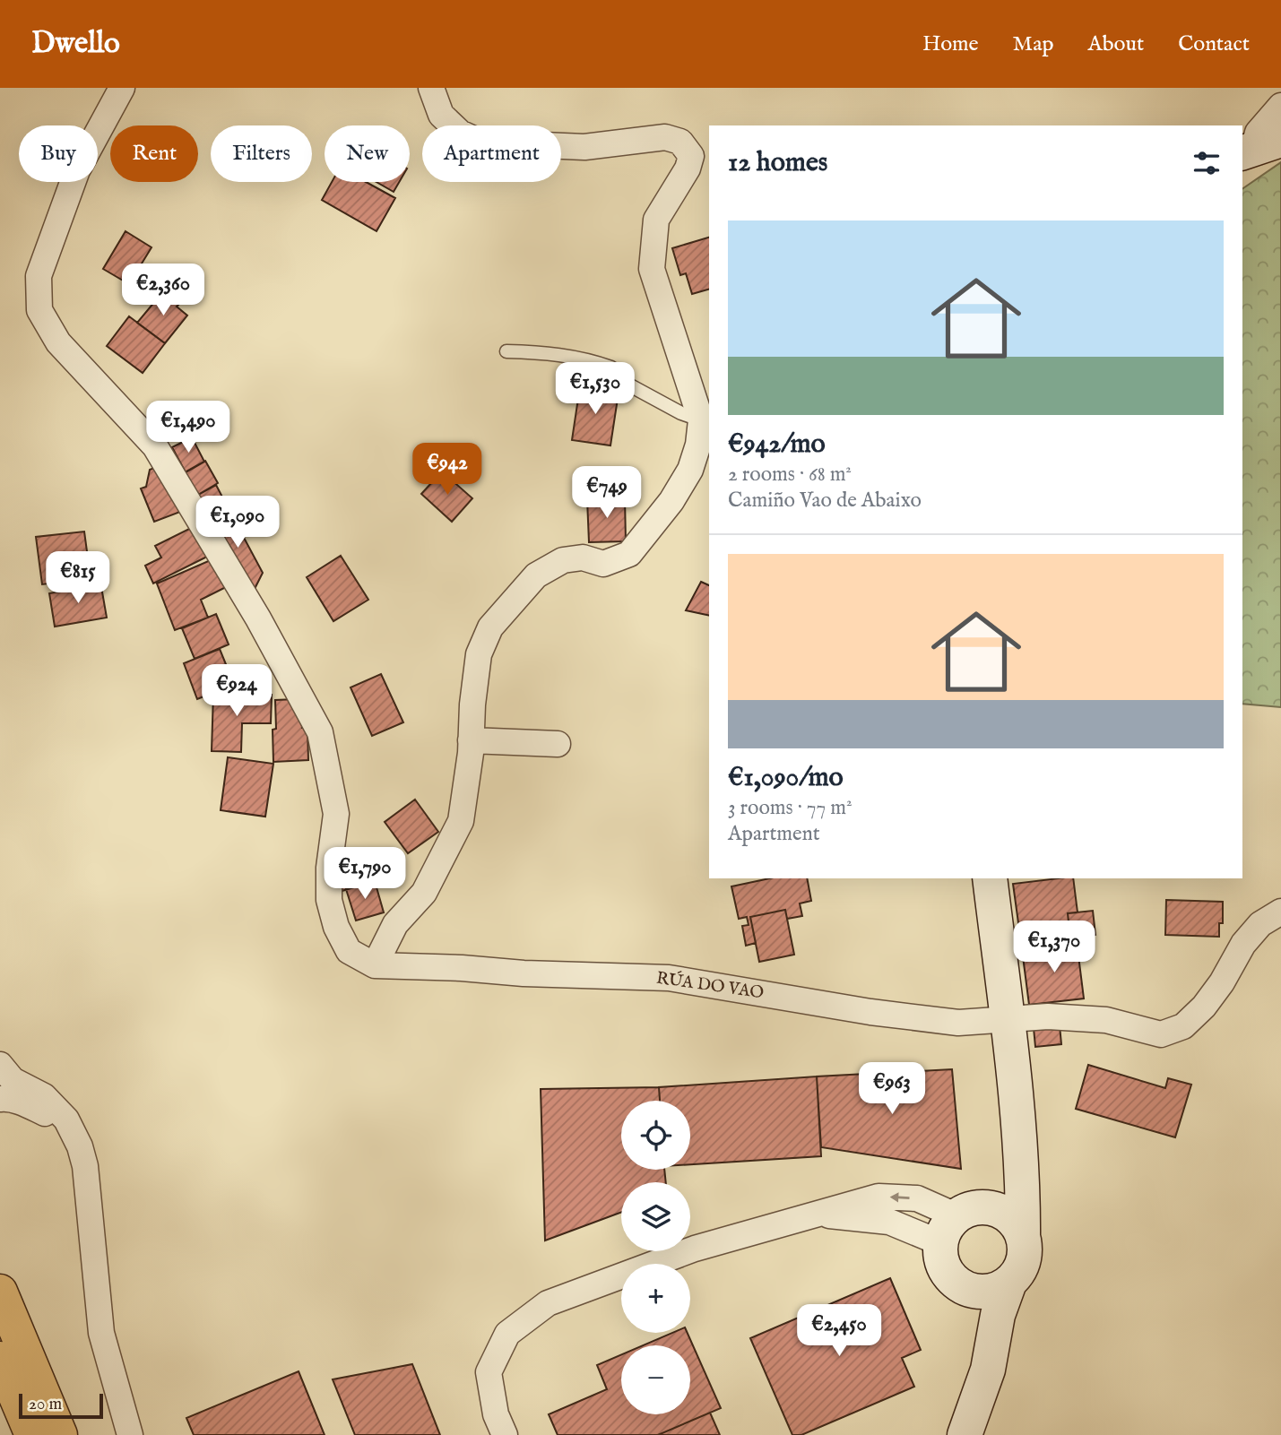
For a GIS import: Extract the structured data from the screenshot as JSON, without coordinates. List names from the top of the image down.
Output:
{
  "streets": {
    "street": ["RÚA DO VAO"]
  },
  "scale_bar": "20 m",
  "page": {
    "header": "Dwello",
    "nav": [
      "Home",
      "Map",
      "About",
      "Contact"
    ],
    "chip": [
      "Buy",
      "Rent",
      "Filters",
      "New",
      "Apartment"
    ],
    "heading": "12 homes",
    "list": [
      {
        "name": "€942/mo",
        "note": "2 rooms · 68 m² · Camiño Vao de Abaixo"
      },
      {
        "name": "€1,090/mo",
        "note": "3 rooms · 77 m² · Apartment"
      }
    ],
    "price": [
      "€2,360",
      "€1,530",
      "€1,490",
      "€942",
      "€749",
      "€1,090",
      "€815",
      "€924",
      "€1,790",
      "€1,370",
      "€963",
      "€2,450"
    ],
    "map_buttons": ["+", "−"],
    "scale": "20 m"
  }
}
